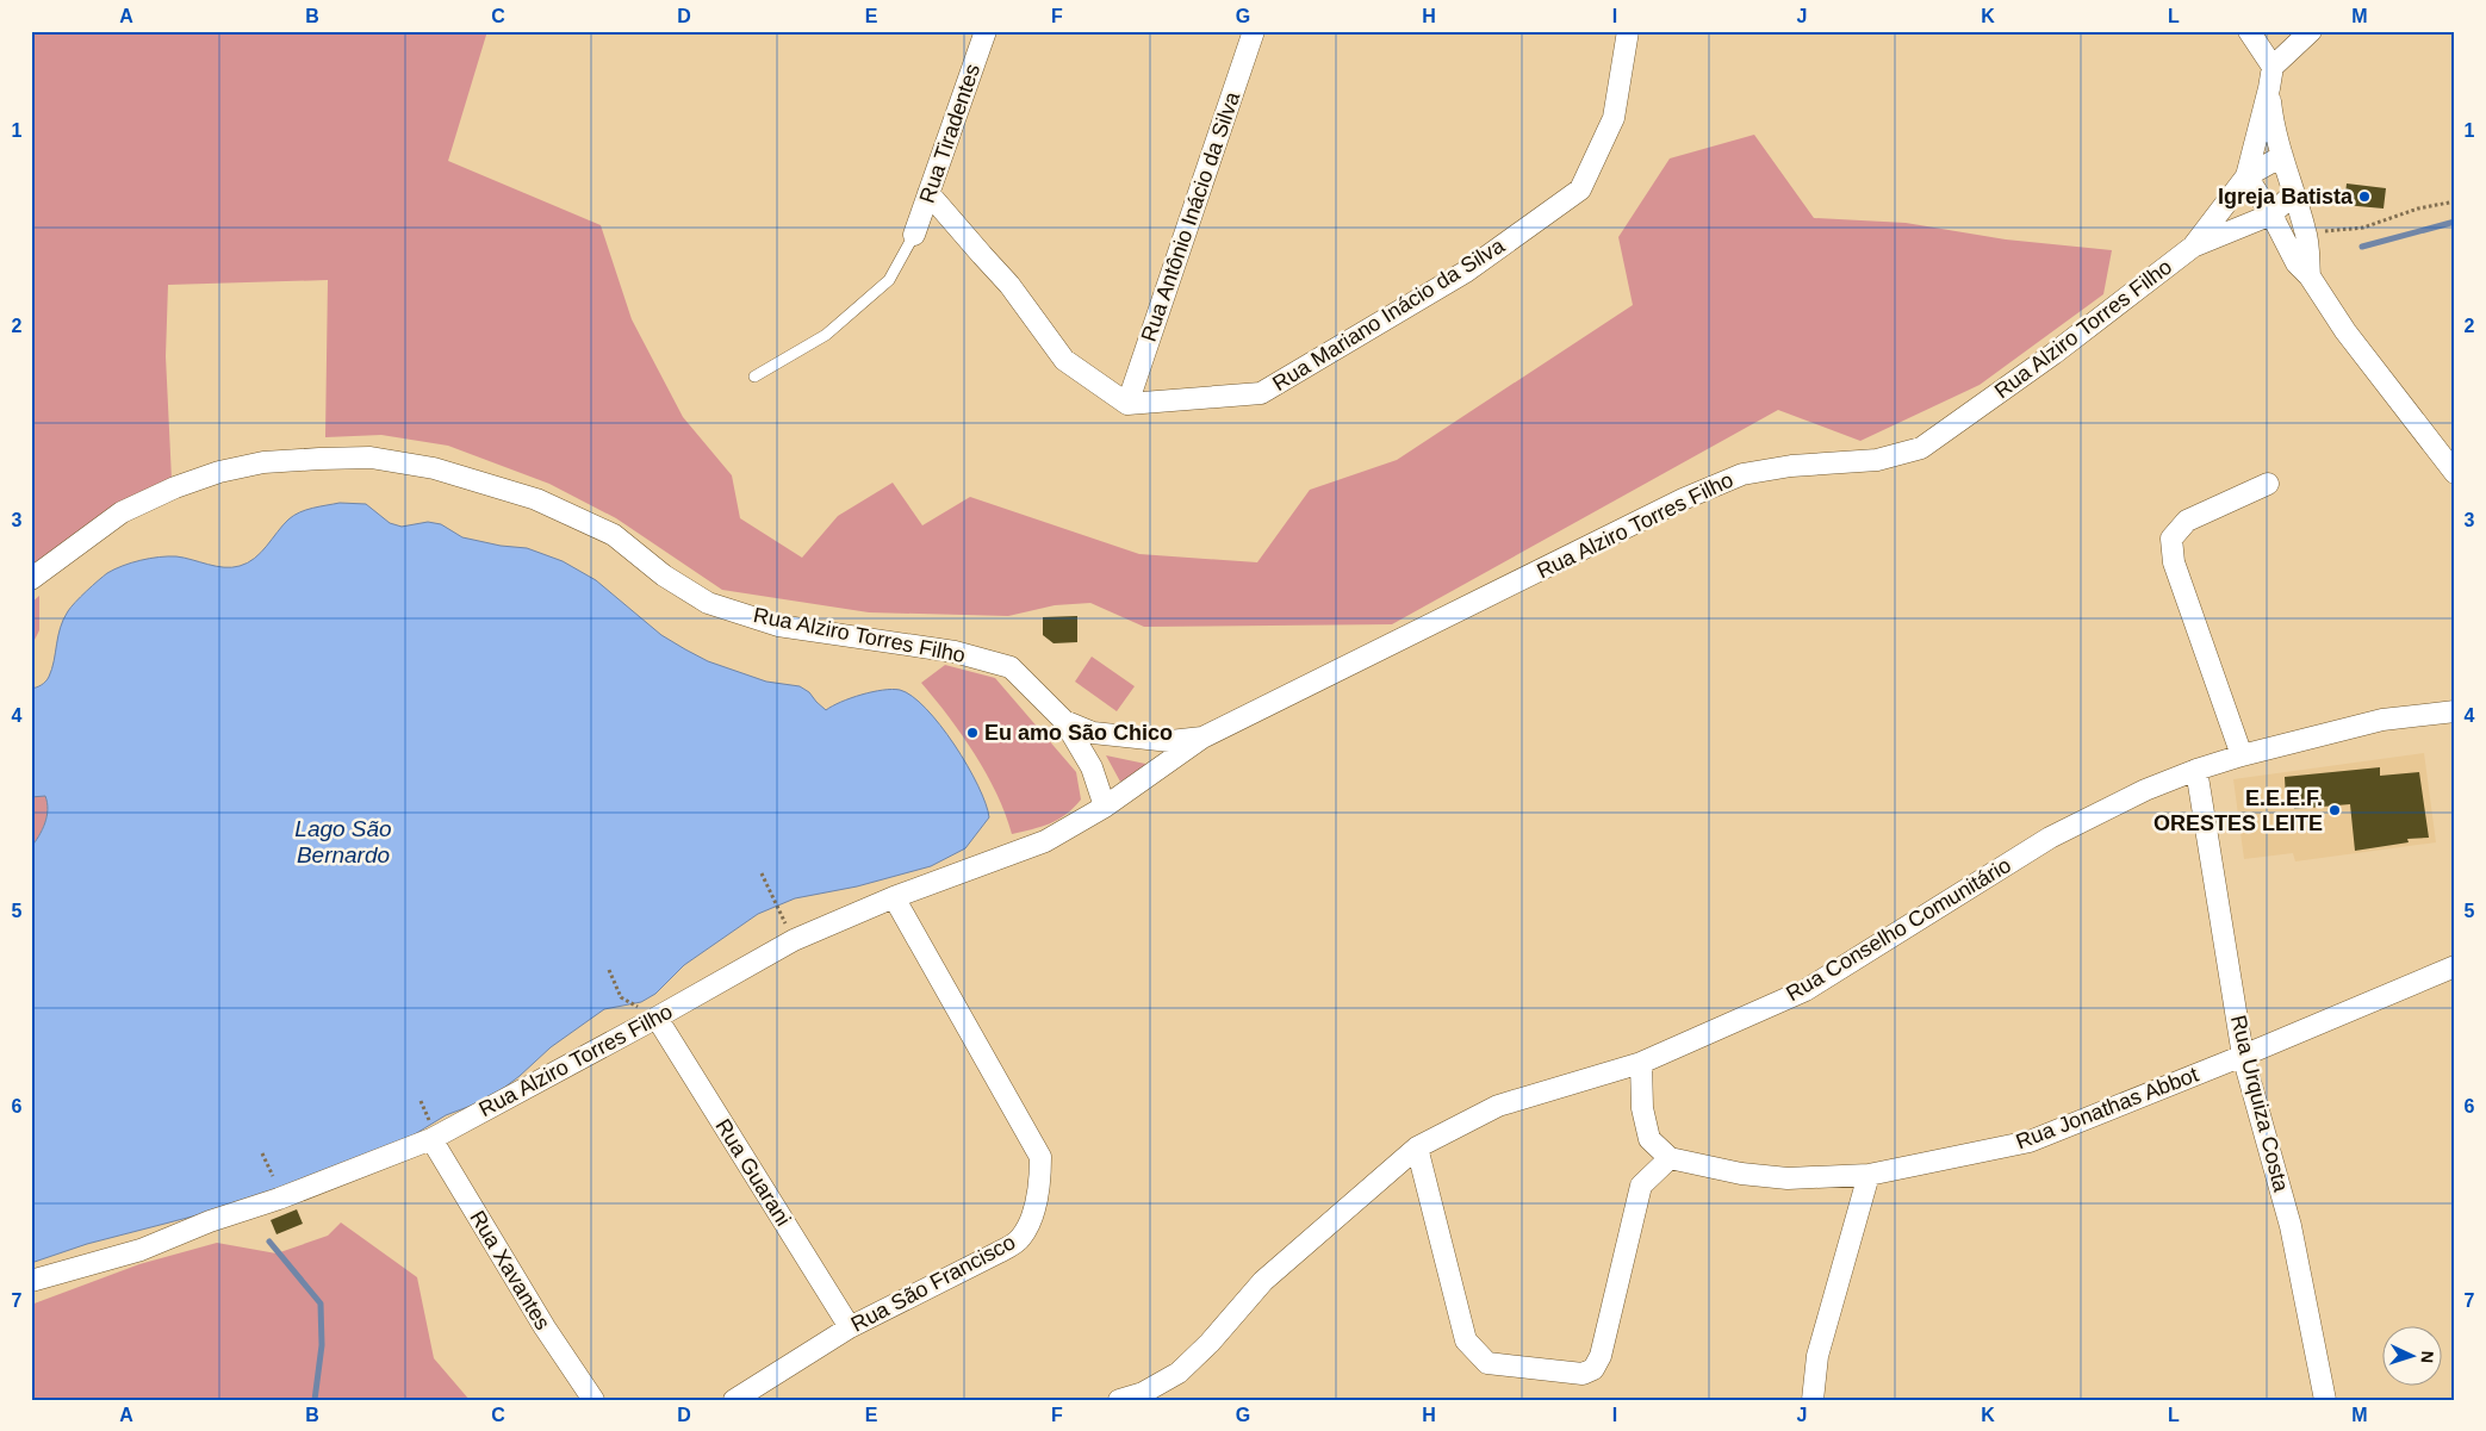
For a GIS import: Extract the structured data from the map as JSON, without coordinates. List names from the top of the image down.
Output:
{
  "streets": {
    "street": [
      "Rua Tiradentes",
      "Rua Antônio Inácio da Silva",
      "Rua Mariano Inácio da Silva",
      "Rua Alziro Torres Filho",
      "Rua Conselho Comunitário",
      "Rua Urquiza Costa",
      "Rua Jonathas Abbot",
      "Rua Guarani",
      "Rua Xavantes",
      "Rua São Francisco"
    ]
  },
  "crossings": [
    ["Rua Antônio Inácio da Silva", "Rua Mariano Inácio da Silva"],
    ["Rua Alziro Torres Filho", "Rua Guarani"],
    ["Rua Alziro Torres Filho", "Rua Xavantes"],
    ["Rua Alziro Torres Filho", "Rua São Francisco"],
    ["Rua Conselho Comunitário", "Rua Urquiza Costa"],
    ["Rua Urquiza Costa", "Rua Jonathas Abbot"],
    ["Rua Guarani", "Rua São Francisco"]
  ],
  "water": ["Lago São Bernardo"],
  "places": ["Igreja Batista", "Eu amo São Chico", "E.E.E.F. ORESTES LEITE"],
  "north": "right",
  "grid": {
    "columns": [
      "A",
      "B",
      "C",
      "D",
      "E",
      "F",
      "G",
      "H",
      "I",
      "J",
      "K",
      "L",
      "M"
    ],
    "rows": [
      "1",
      "2",
      "3",
      "4",
      "5",
      "6",
      "7"
    ]
  }
}
